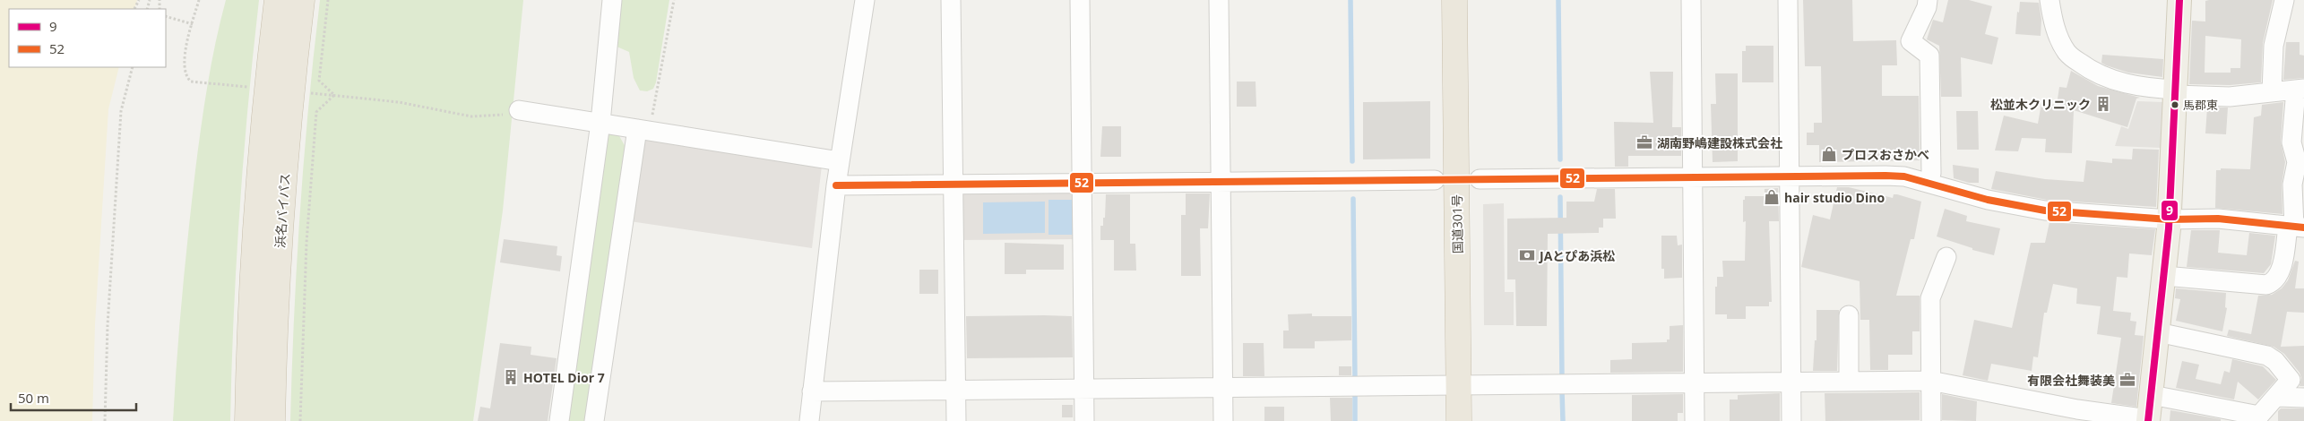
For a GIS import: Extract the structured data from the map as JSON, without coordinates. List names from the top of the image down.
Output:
{
  "streets": {
    "highway": ["浜名バイパス", "国道301号"]
  },
  "places": {
    "building": ["松並木クリニック", "HOTEL Dior 7"],
    "other": ["馬郡東"],
    "office": ["湖南野嶋建設株式会社", "有限会社舞装美"],
    "shop": ["プロスおさかべ", "hair studio Dino"],
    "bank": ["JAとぴあ浜松"]
  },
  "lines": ["transit line 9", "transit line 52"],
  "legend": ["9", "52"],
  "scale_bar": "50 m"
}
